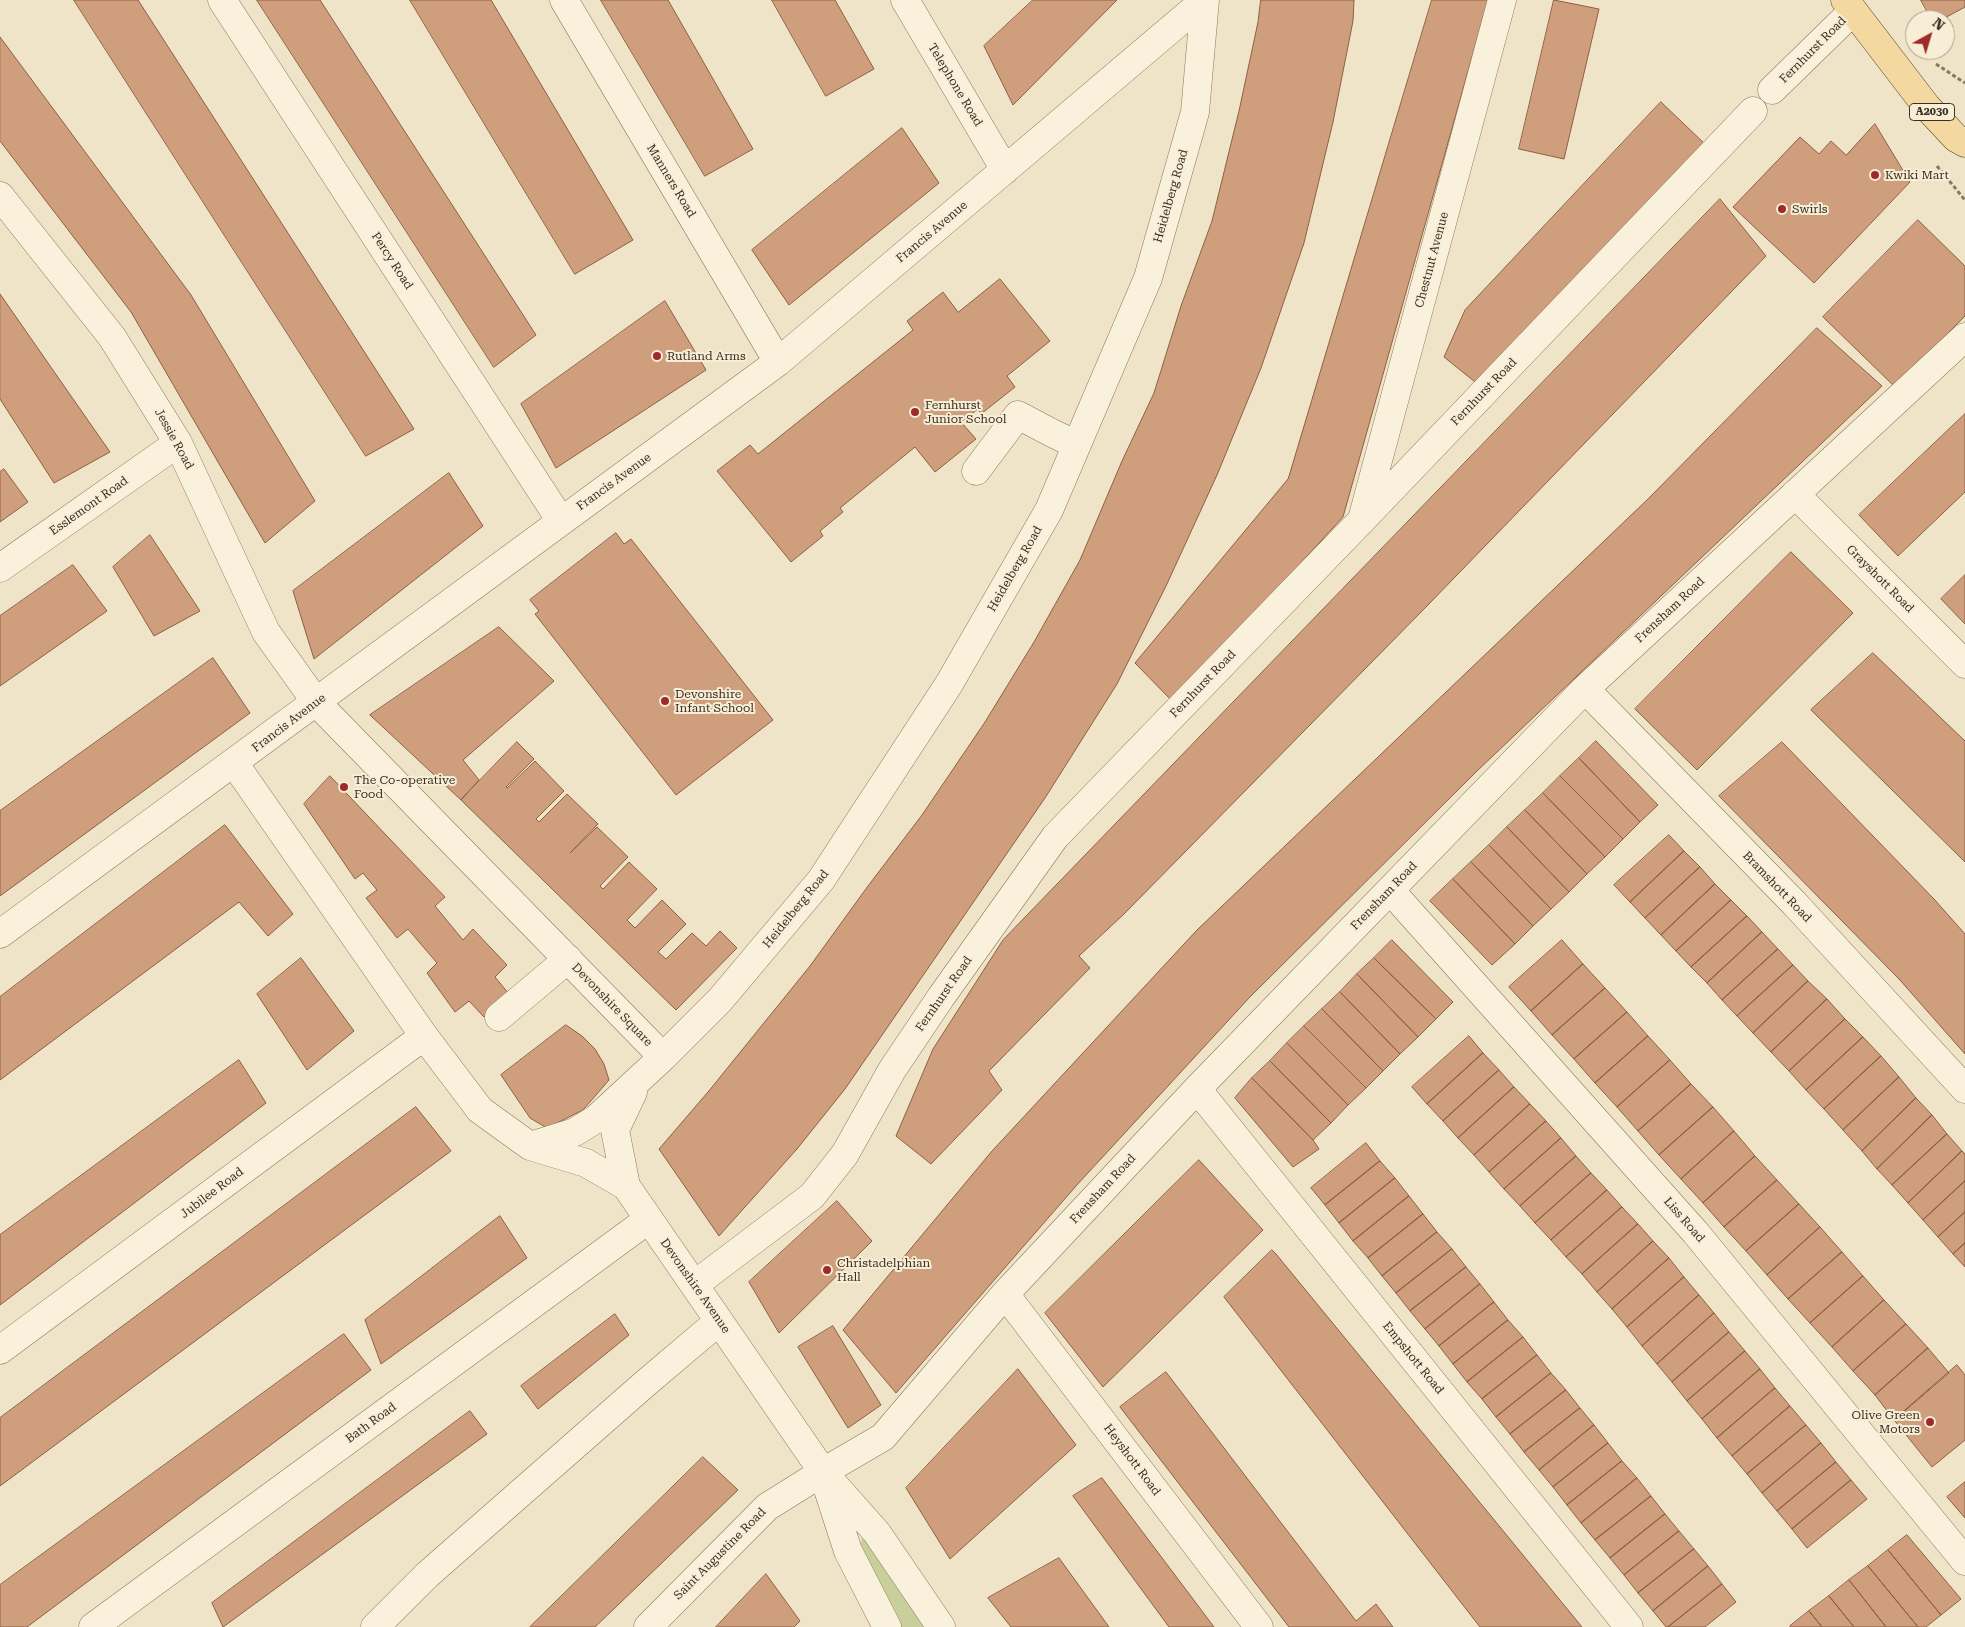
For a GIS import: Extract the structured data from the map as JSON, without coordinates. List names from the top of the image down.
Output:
{
  "streets": {
    "main road": ["A2030"],
    "street": [
      "Fernhurst Road",
      "Telephone Road",
      "Manners Road",
      "Heidelberg Road",
      "Francis Avenue",
      "Chestnut Avenue",
      "Percy Road",
      "Jessie Road",
      "Esslemont Road",
      "Grayshott Road",
      "Frensham Road",
      "Bramshott Road",
      "Devonshire Square",
      "Jubilee Road",
      "Liss Road",
      "Devonshire Avenue",
      "Empshott Road",
      "Bath Road",
      "Heyshott Road",
      "Saint Augustine Road"
    ]
  },
  "crossings": [
    ["Fernhurst Road", "A2030"],
    ["Fernhurst Road", "Chestnut Avenue"],
    ["Fernhurst Road", "Devonshire Avenue"],
    ["Telephone Road", "Francis Avenue"],
    ["Manners Road", "Francis Avenue"],
    ["Heidelberg Road", "Francis Avenue"],
    ["Heidelberg Road", "Devonshire Square"],
    ["Francis Avenue", "Percy Road"],
    ["Francis Avenue", "Jessie Road"],
    ["Francis Avenue", "Devonshire Square"],
    ["Jessie Road", "Esslemont Road"],
    ["Jessie Road", "Devonshire Square"],
    ["Grayshott Road", "Frensham Road"],
    ["Frensham Road", "Bramshott Road"],
    ["Frensham Road", "Liss Road"],
    ["Frensham Road", "Devonshire Avenue"],
    ["Frensham Road", "Empshott Road"],
    ["Frensham Road", "Heyshott Road"],
    ["Frensham Road", "Saint Augustine Road"],
    ["Devonshire Square", "Devonshire Avenue"],
    ["Devonshire Avenue", "Bath Road"],
    ["Devonshire Avenue", "Saint Augustine Road"]
  ],
  "places": [
    "Kwiki Mart",
    "Swirls",
    "Rutland Arms",
    "Fernhurst Junior School",
    "Devonshire Infant School",
    "The Co-operative Food",
    "Christadelphian Hall",
    "Olive Green Motors"
  ],
  "north": "top right"
}
